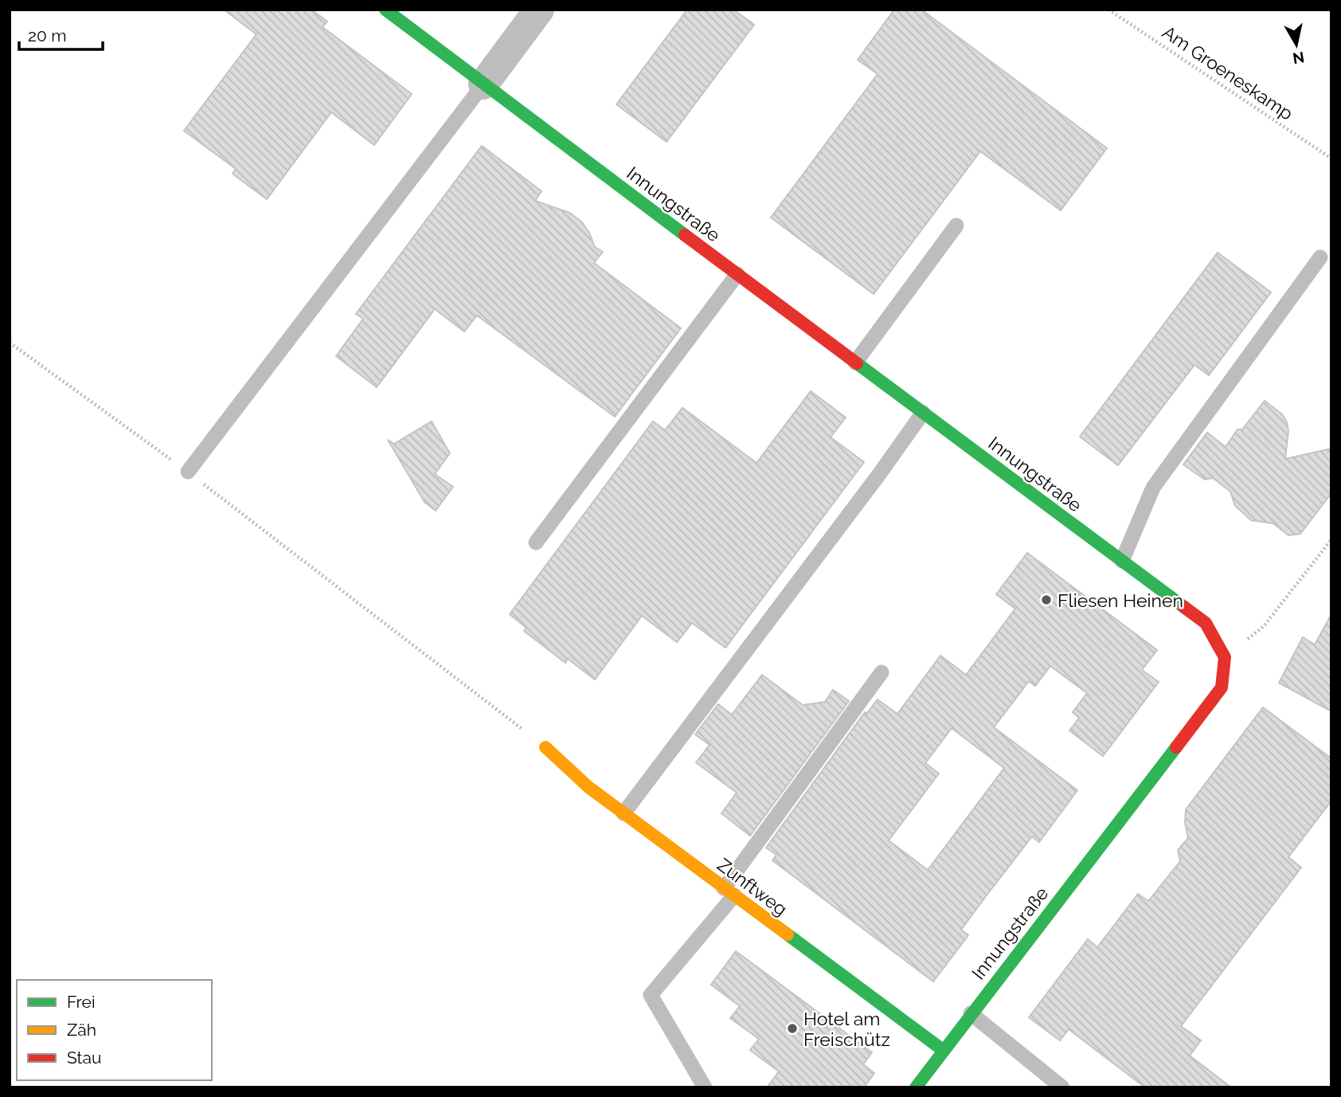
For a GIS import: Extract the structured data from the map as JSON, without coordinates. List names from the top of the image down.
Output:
{
  "streets": {
    "street": ["Innungstraße", "Zunftweg"],
    "path": ["Am Groeneskamp"]
  },
  "crossings": [
    ["Innungstraße", "Zunftweg"]
  ],
  "places": ["Fliesen Heinen", "Hotel am Freischütz"],
  "legend": ["Frei", "Zäh", "Stau"],
  "scale_bar": "20 m",
  "north": "bottom"
}
